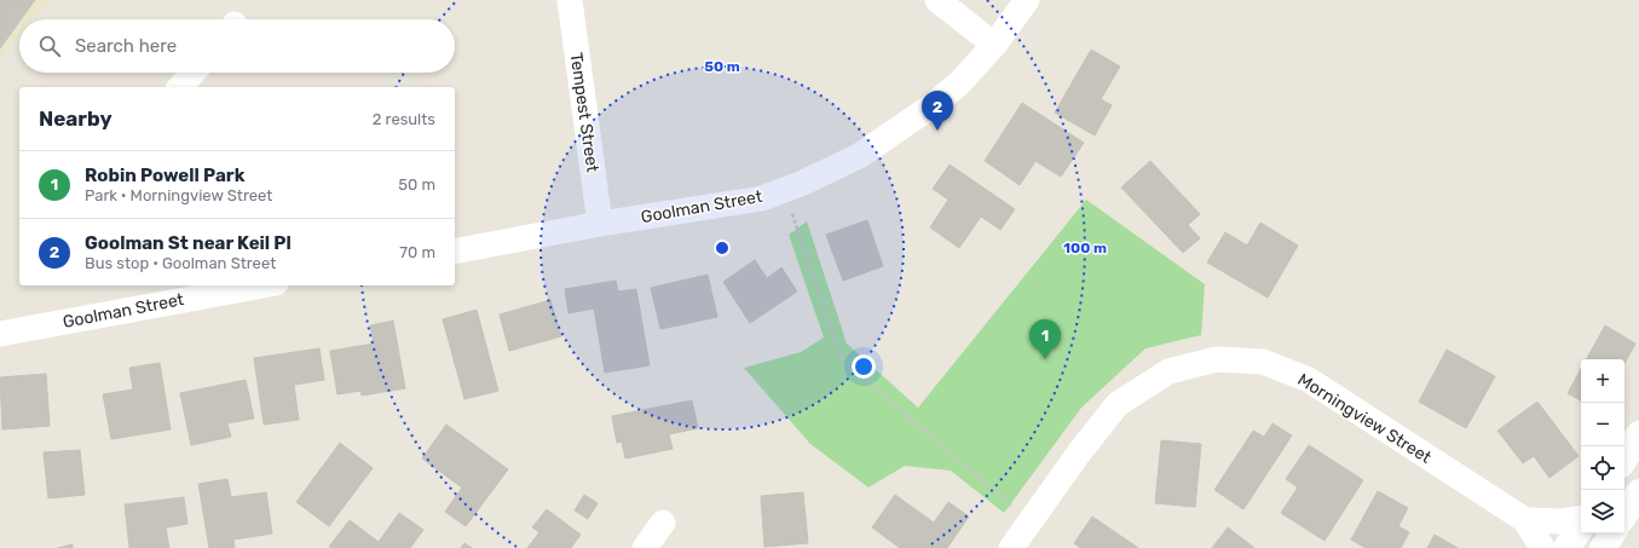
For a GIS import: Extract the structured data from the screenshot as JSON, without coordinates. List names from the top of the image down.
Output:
{
  "streets": {
    "street": ["Tempest Street", "Goolman Street", "Morningview Street"]
  },
  "crossings": [
    ["Tempest Street", "Goolman Street"]
  ],
  "page": {
    "search": "Search here",
    "heading": ["Nearby", "2 results"],
    "pins": ["2", "1"],
    "list": [
      {
        "mark": "1",
        "name": "Robin Powell Park",
        "note": "Park · Morningview Street",
        "value": "50 m"
      },
      {
        "mark": "2",
        "name": "Goolman St near Keil Pl",
        "note": "Bus stop · Goolman Street",
        "value": "70 m"
      }
    ],
    "map_buttons": ["+", "−"]
  },
  "rings": ["50 m", "100 m"]
}
